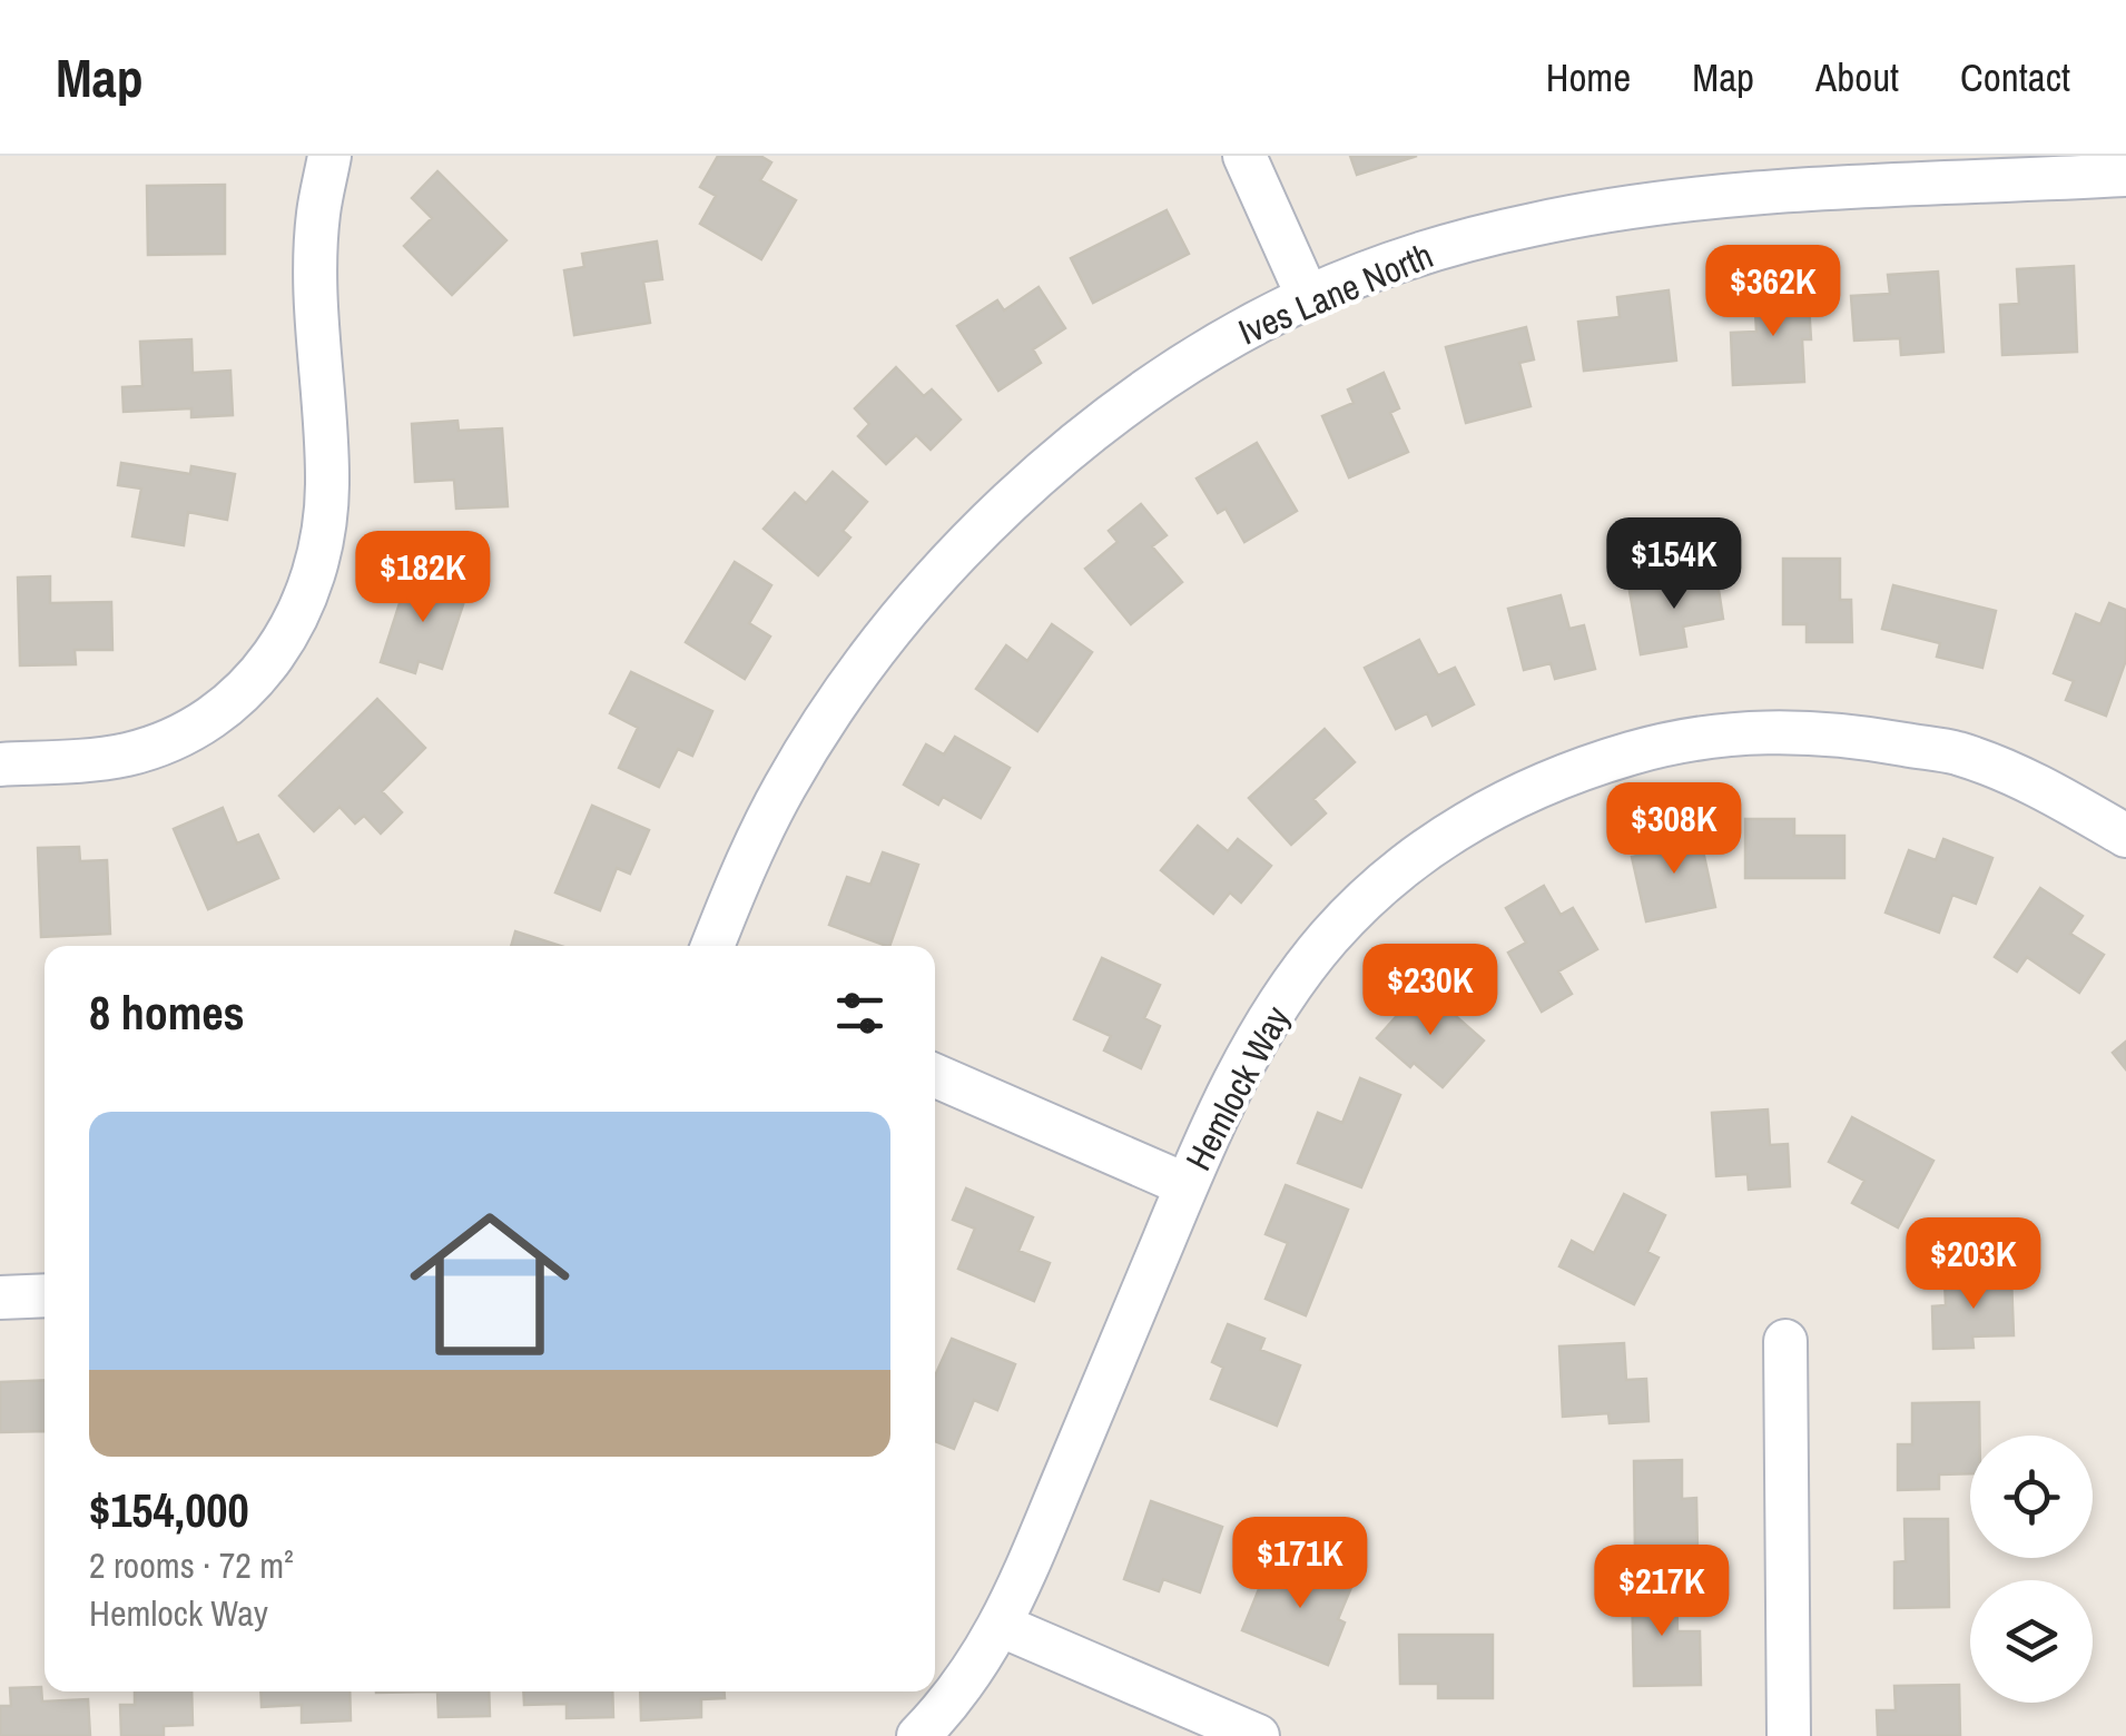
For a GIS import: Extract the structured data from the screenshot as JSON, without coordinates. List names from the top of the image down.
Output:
{
  "streets": {
    "street": ["Ives Lane North", "Hemlock Way"]
  },
  "page": {
    "header": "Map",
    "nav": [
      "Home",
      "Map",
      "About",
      "Contact"
    ],
    "price": [
      "$362K",
      "$154K",
      "$182K",
      "$308K",
      "$230K",
      "$203K",
      "$171K",
      "$217K"
    ],
    "heading": "8 homes",
    "list": [
      {
        "name": "$154,000",
        "note": "2 rooms · 72 m² · Hemlock Way"
      }
    ]
  }
}
